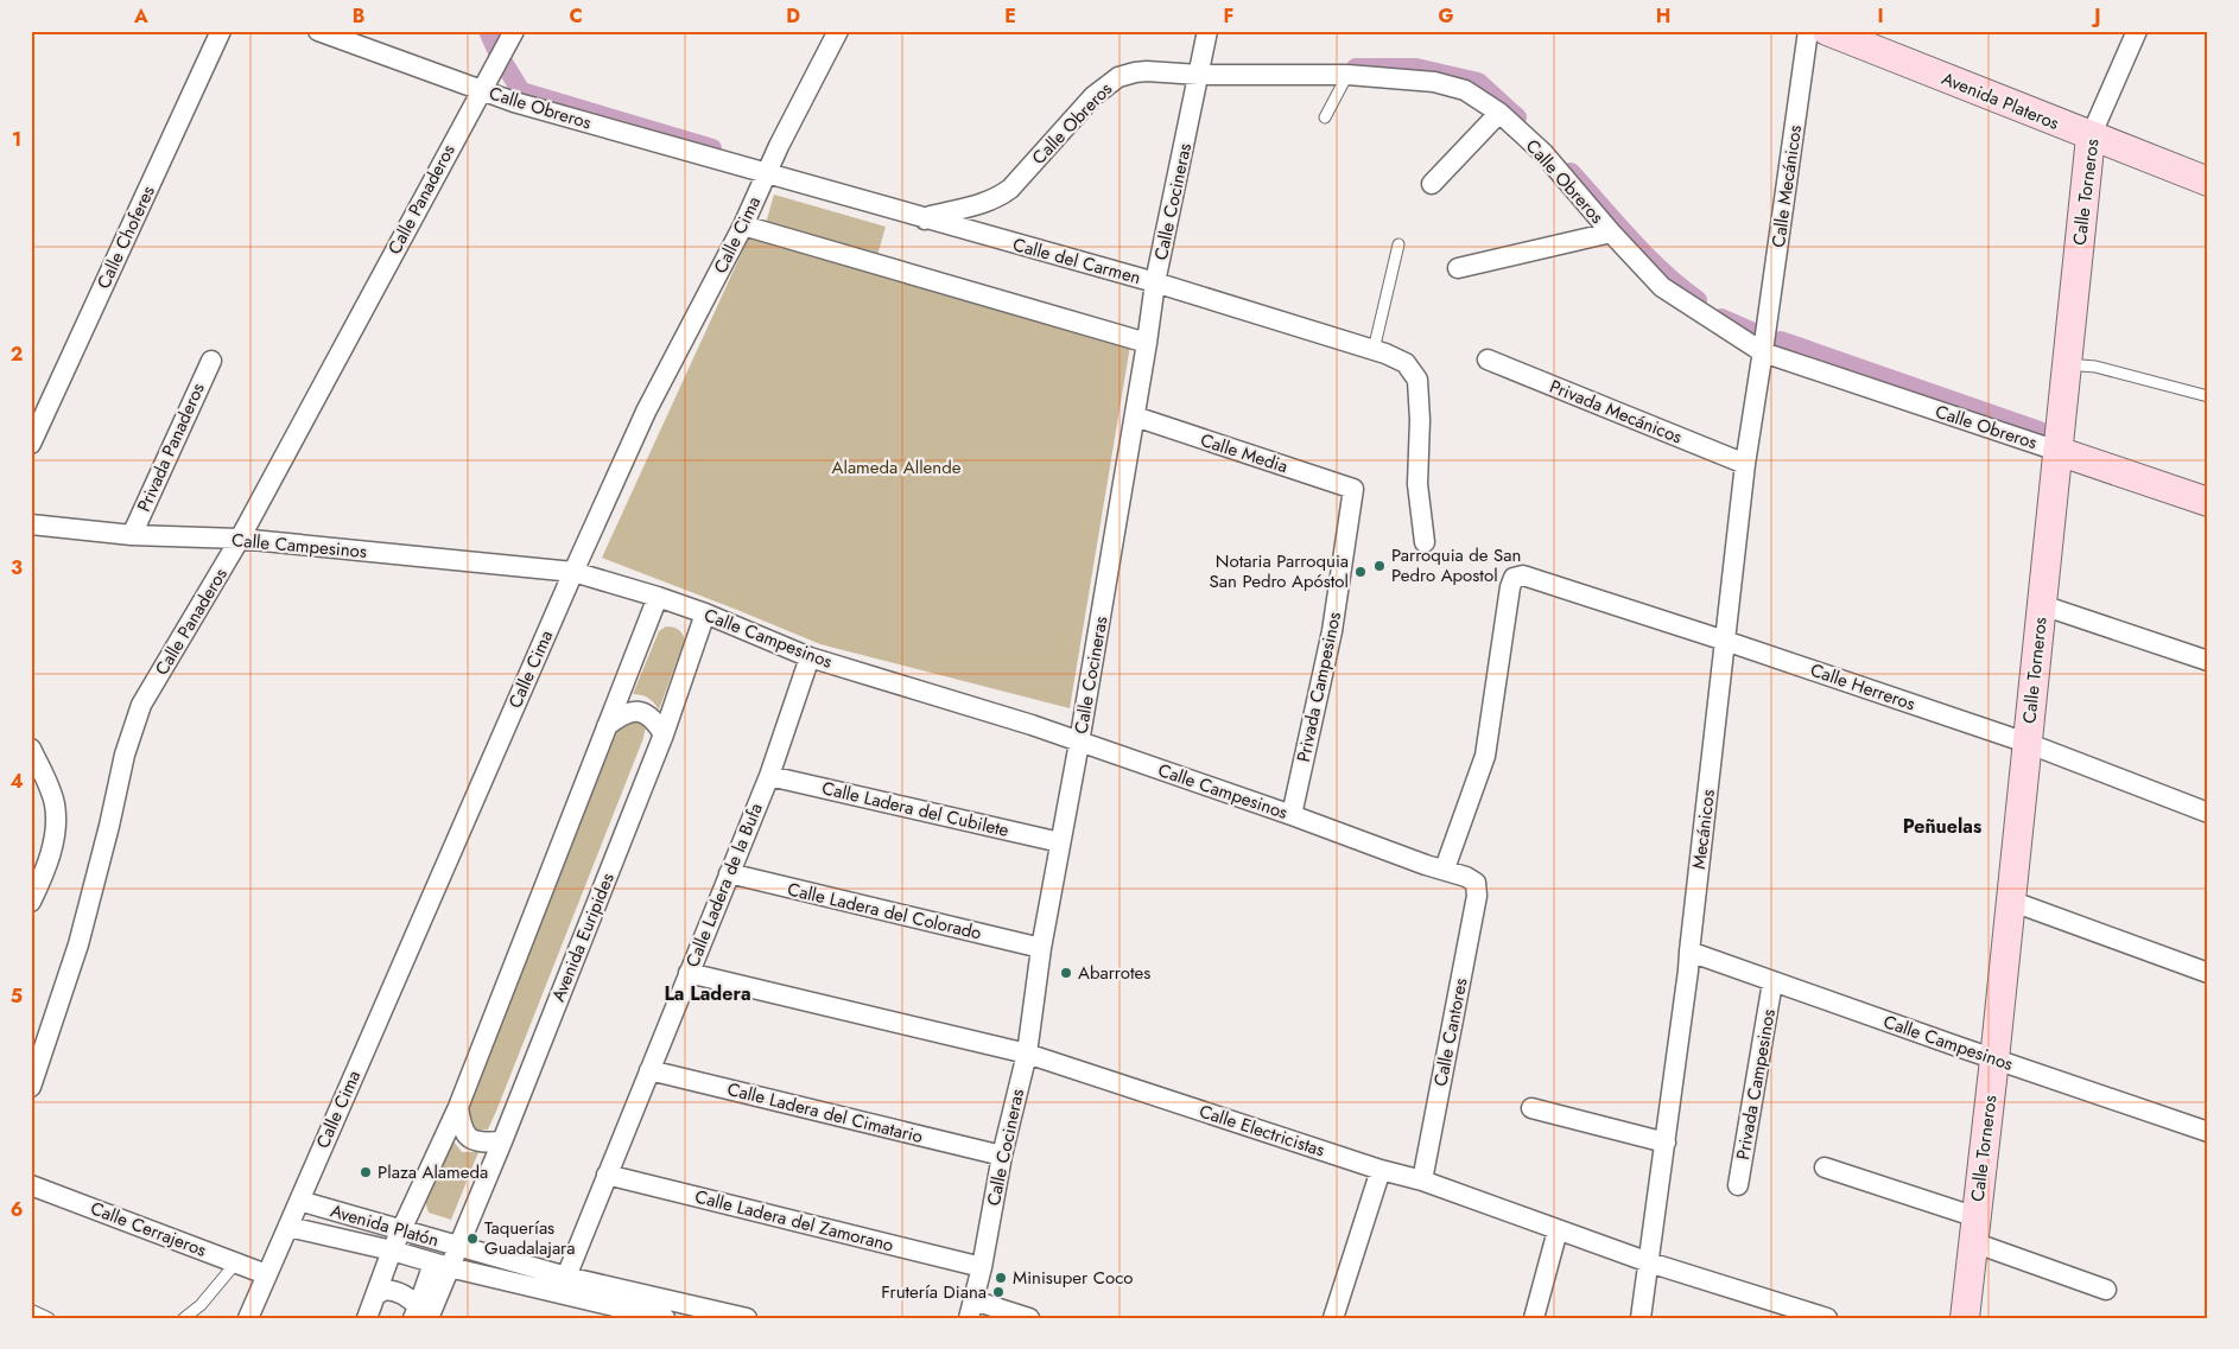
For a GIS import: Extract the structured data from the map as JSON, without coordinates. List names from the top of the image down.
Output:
{
  "streets": {
    "street": [
      "Avenida Plateros",
      "Calle Obreros",
      "Calle Mecánicos",
      "Calle Torneros",
      "Calle Panaderos",
      "Calle Cocineras",
      "Calle Cima",
      "Calle Choferes",
      "Calle del Carmen",
      "Privada Mecánicos",
      "Privada Panaderos",
      "Calle Media",
      "Calle Campesinos",
      "Privada Campesinos",
      "Calle Herreros",
      "Calle Ladera del Cubilete",
      "Mecánicos",
      "Calle Ladera de la Bufa",
      "Calle Ladera del Colorado",
      "Avenida Euripides",
      "Calle Cantores",
      "Calle Ladera del Cimatario",
      "Calle Electricistas",
      "Calle Ladera del Zamorano",
      "Avenida Platón",
      "Calle Cerrajeros"
    ]
  },
  "crossings": [
    ["Avenida Plateros", "Calle Torneros"],
    ["Calle Obreros", "Calle Mecánicos"],
    ["Calle Obreros", "Calle Torneros"],
    ["Calle Obreros", "Calle Panaderos"],
    ["Calle Obreros", "Calle Cocineras"],
    ["Calle Obreros", "Calle Cima"],
    ["Calle Obreros", "Calle del Carmen"],
    ["Calle Obreros", "Mecánicos"],
    ["Calle Mecánicos", "Mecánicos"],
    ["Calle Torneros", "Calle Campesinos"],
    ["Calle Torneros", "Calle Herreros"],
    ["Calle Panaderos", "Calle Campesinos"],
    ["Calle Cocineras", "Calle del Carmen"],
    ["Calle Cocineras", "Calle Media"],
    ["Calle Cocineras", "Calle Campesinos"],
    ["Calle Cocineras", "Calle Ladera del Cubilete"],
    ["Calle Cocineras", "Calle Ladera del Colorado"],
    ["Calle Cocineras", "Calle Ladera del Cimatario"],
    ["Calle Cocineras", "Calle Electricistas"],
    ["Calle Cocineras", "Calle Ladera del Zamorano"],
    ["Calle Cima", "Calle del Carmen"],
    ["Calle Cima", "Calle Campesinos"],
    ["Calle Cima", "Avenida Platón"],
    ["Calle Cima", "Calle Cerrajeros"],
    ["Privada Mecánicos", "Mecánicos"],
    ["Privada Panaderos", "Calle Campesinos"],
    ["Calle Media", "Privada Campesinos"],
    ["Calle Campesinos", "Privada Campesinos"],
    ["Calle Campesinos", "Calle Herreros"],
    ["Calle Campesinos", "Mecánicos"],
    ["Calle Campesinos", "Calle Ladera de la Bufa"],
    ["Calle Campesinos", "Avenida Euripides"],
    ["Calle Campesinos", "Calle Cantores"],
    ["Calle Herreros", "Mecánicos"],
    ["Calle Ladera del Cubilete", "Calle Ladera de la Bufa"],
    ["Mecánicos", "Calle Electricistas"],
    ["Calle Ladera de la Bufa", "Calle Ladera del Colorado"],
    ["Calle Ladera de la Bufa", "Calle Ladera del Cimatario"],
    ["Calle Ladera de la Bufa", "Calle Electricistas"],
    ["Calle Ladera de la Bufa", "Calle Ladera del Zamorano"],
    ["Calle Ladera de la Bufa", "Avenida Platón"],
    ["Avenida Euripides", "Avenida Platón"],
    ["Calle Cantores", "Calle Electricistas"]
  ],
  "districts": ["Peñuelas", "La Ladera"],
  "parks": ["Alameda Allende"],
  "places": [
    "Parroquia de San Pedro Apostol",
    "Notaria Parroquia San Pedro Apóstol",
    "Abarrotes",
    "Plaza Alameda",
    "Taquerías Guadalajara",
    "Minisuper Coco",
    "Frutería Diana"
  ],
  "grid": {
    "columns": [
      "A",
      "B",
      "C",
      "D",
      "E",
      "F",
      "G",
      "H",
      "I",
      "J"
    ],
    "rows": [
      "1",
      "2",
      "3",
      "4",
      "5",
      "6"
    ]
  }
}
